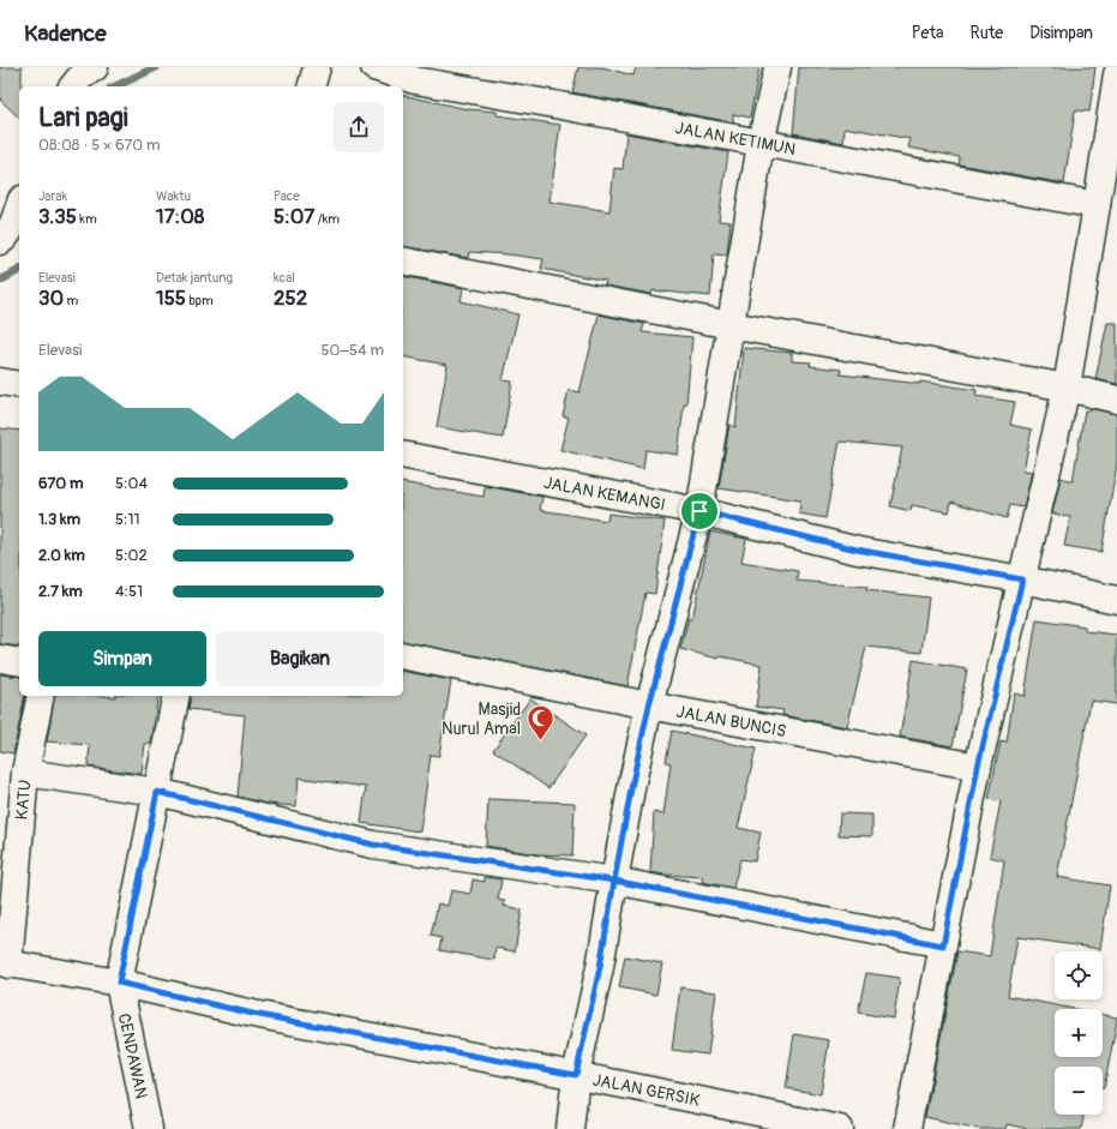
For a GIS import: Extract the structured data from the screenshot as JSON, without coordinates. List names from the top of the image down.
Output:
{
  "streets": {
    "street": [
      "JALAN KETIMUN",
      "JALAN KEMANGI",
      "JALAN BUNCIS",
      "KATU",
      "CENDAWAN",
      "JALAN GERSIK"
    ]
  },
  "crossings": [
    ["KATU", "JALAN GERSIK"],
    ["CENDAWAN", "JALAN GERSIK"]
  ],
  "places": {
    "mosque": ["Masjid Nurul Amal"]
  },
  "page": {
    "header": "Kadence",
    "nav": ["Peta", "Rute", "Disimpan"],
    "heading": ["Lari pagi", "08:08 · 5 × 670 m"],
    "stats": [
      ["Jarak", "3.35 km"],
      ["Waktu", "17:08"],
      ["Pace", "5:07 /km"],
      ["Elevasi", "30 m"],
      ["Detak jantung", "155 bpm"],
      ["kcal", "252"]
    ],
    "chart": ["Elevasi", "50–54 m"],
    "list": [
      {
        "name": "670 m",
        "note": "5:04"
      },
      {
        "name": "1.3 km",
        "note": "5:11"
      },
      {
        "name": "2.0 km",
        "note": "5:02"
      },
      {
        "name": "2.7 km",
        "note": "4:51"
      }
    ],
    "buttons": ["Simpan", "Bagikan"],
    "map_buttons": ["+", "−"]
  }
}
